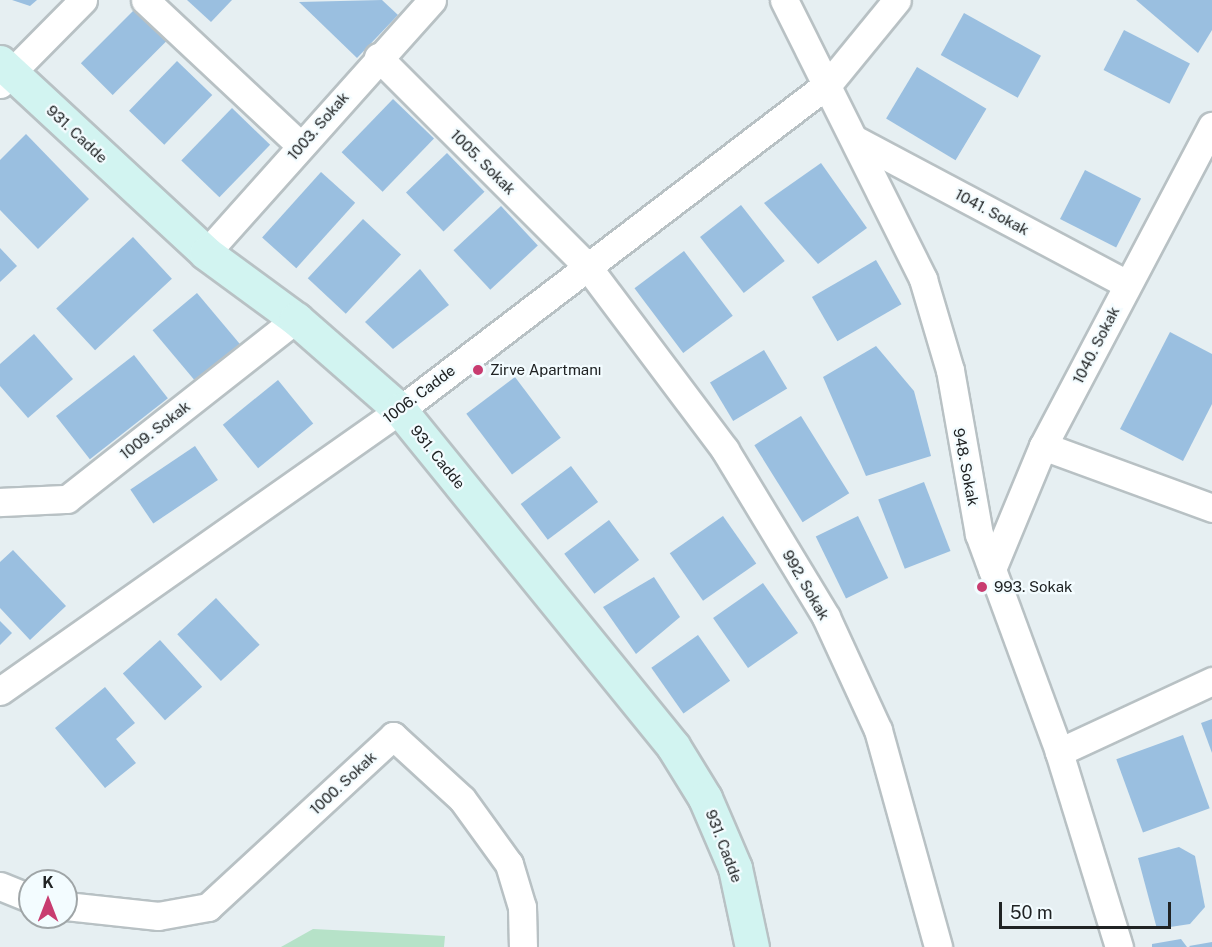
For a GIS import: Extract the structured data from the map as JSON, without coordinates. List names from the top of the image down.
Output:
{
  "streets": {
    "main road": ["931. Cadde"],
    "street": [
      "1003. Sokak",
      "1005. Sokak",
      "1041. Sokak",
      "1040. Sokak",
      "1006. Cadde",
      "1009. Sokak",
      "948. Sokak",
      "992. Sokak",
      "1000. Sokak"
    ]
  },
  "crossings": [
    ["1003. Sokak", "931. Cadde"],
    ["1003. Sokak", "1005. Sokak"],
    ["931. Cadde", "1006. Cadde"],
    ["931. Cadde", "1009. Sokak"],
    ["1005. Sokak", "1006. Cadde"],
    ["1005. Sokak", "992. Sokak"],
    ["1041. Sokak", "1040. Sokak"],
    ["1041. Sokak", "948. Sokak"],
    ["1040. Sokak", "948. Sokak"],
    ["1006. Cadde", "948. Sokak"],
    ["1006. Cadde", "992. Sokak"]
  ],
  "places": ["Zirve Apartmanı", "993. Sokak"],
  "scale_bar": "50 m",
  "north": "top"
}
